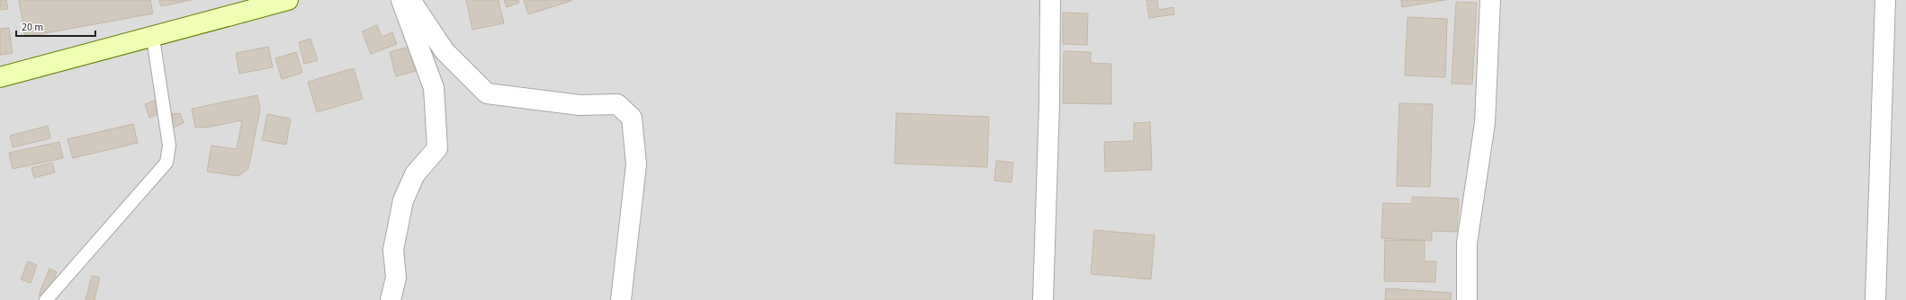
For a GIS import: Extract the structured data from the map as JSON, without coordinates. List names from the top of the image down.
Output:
{
  "scale_bar": "20 m"
}
